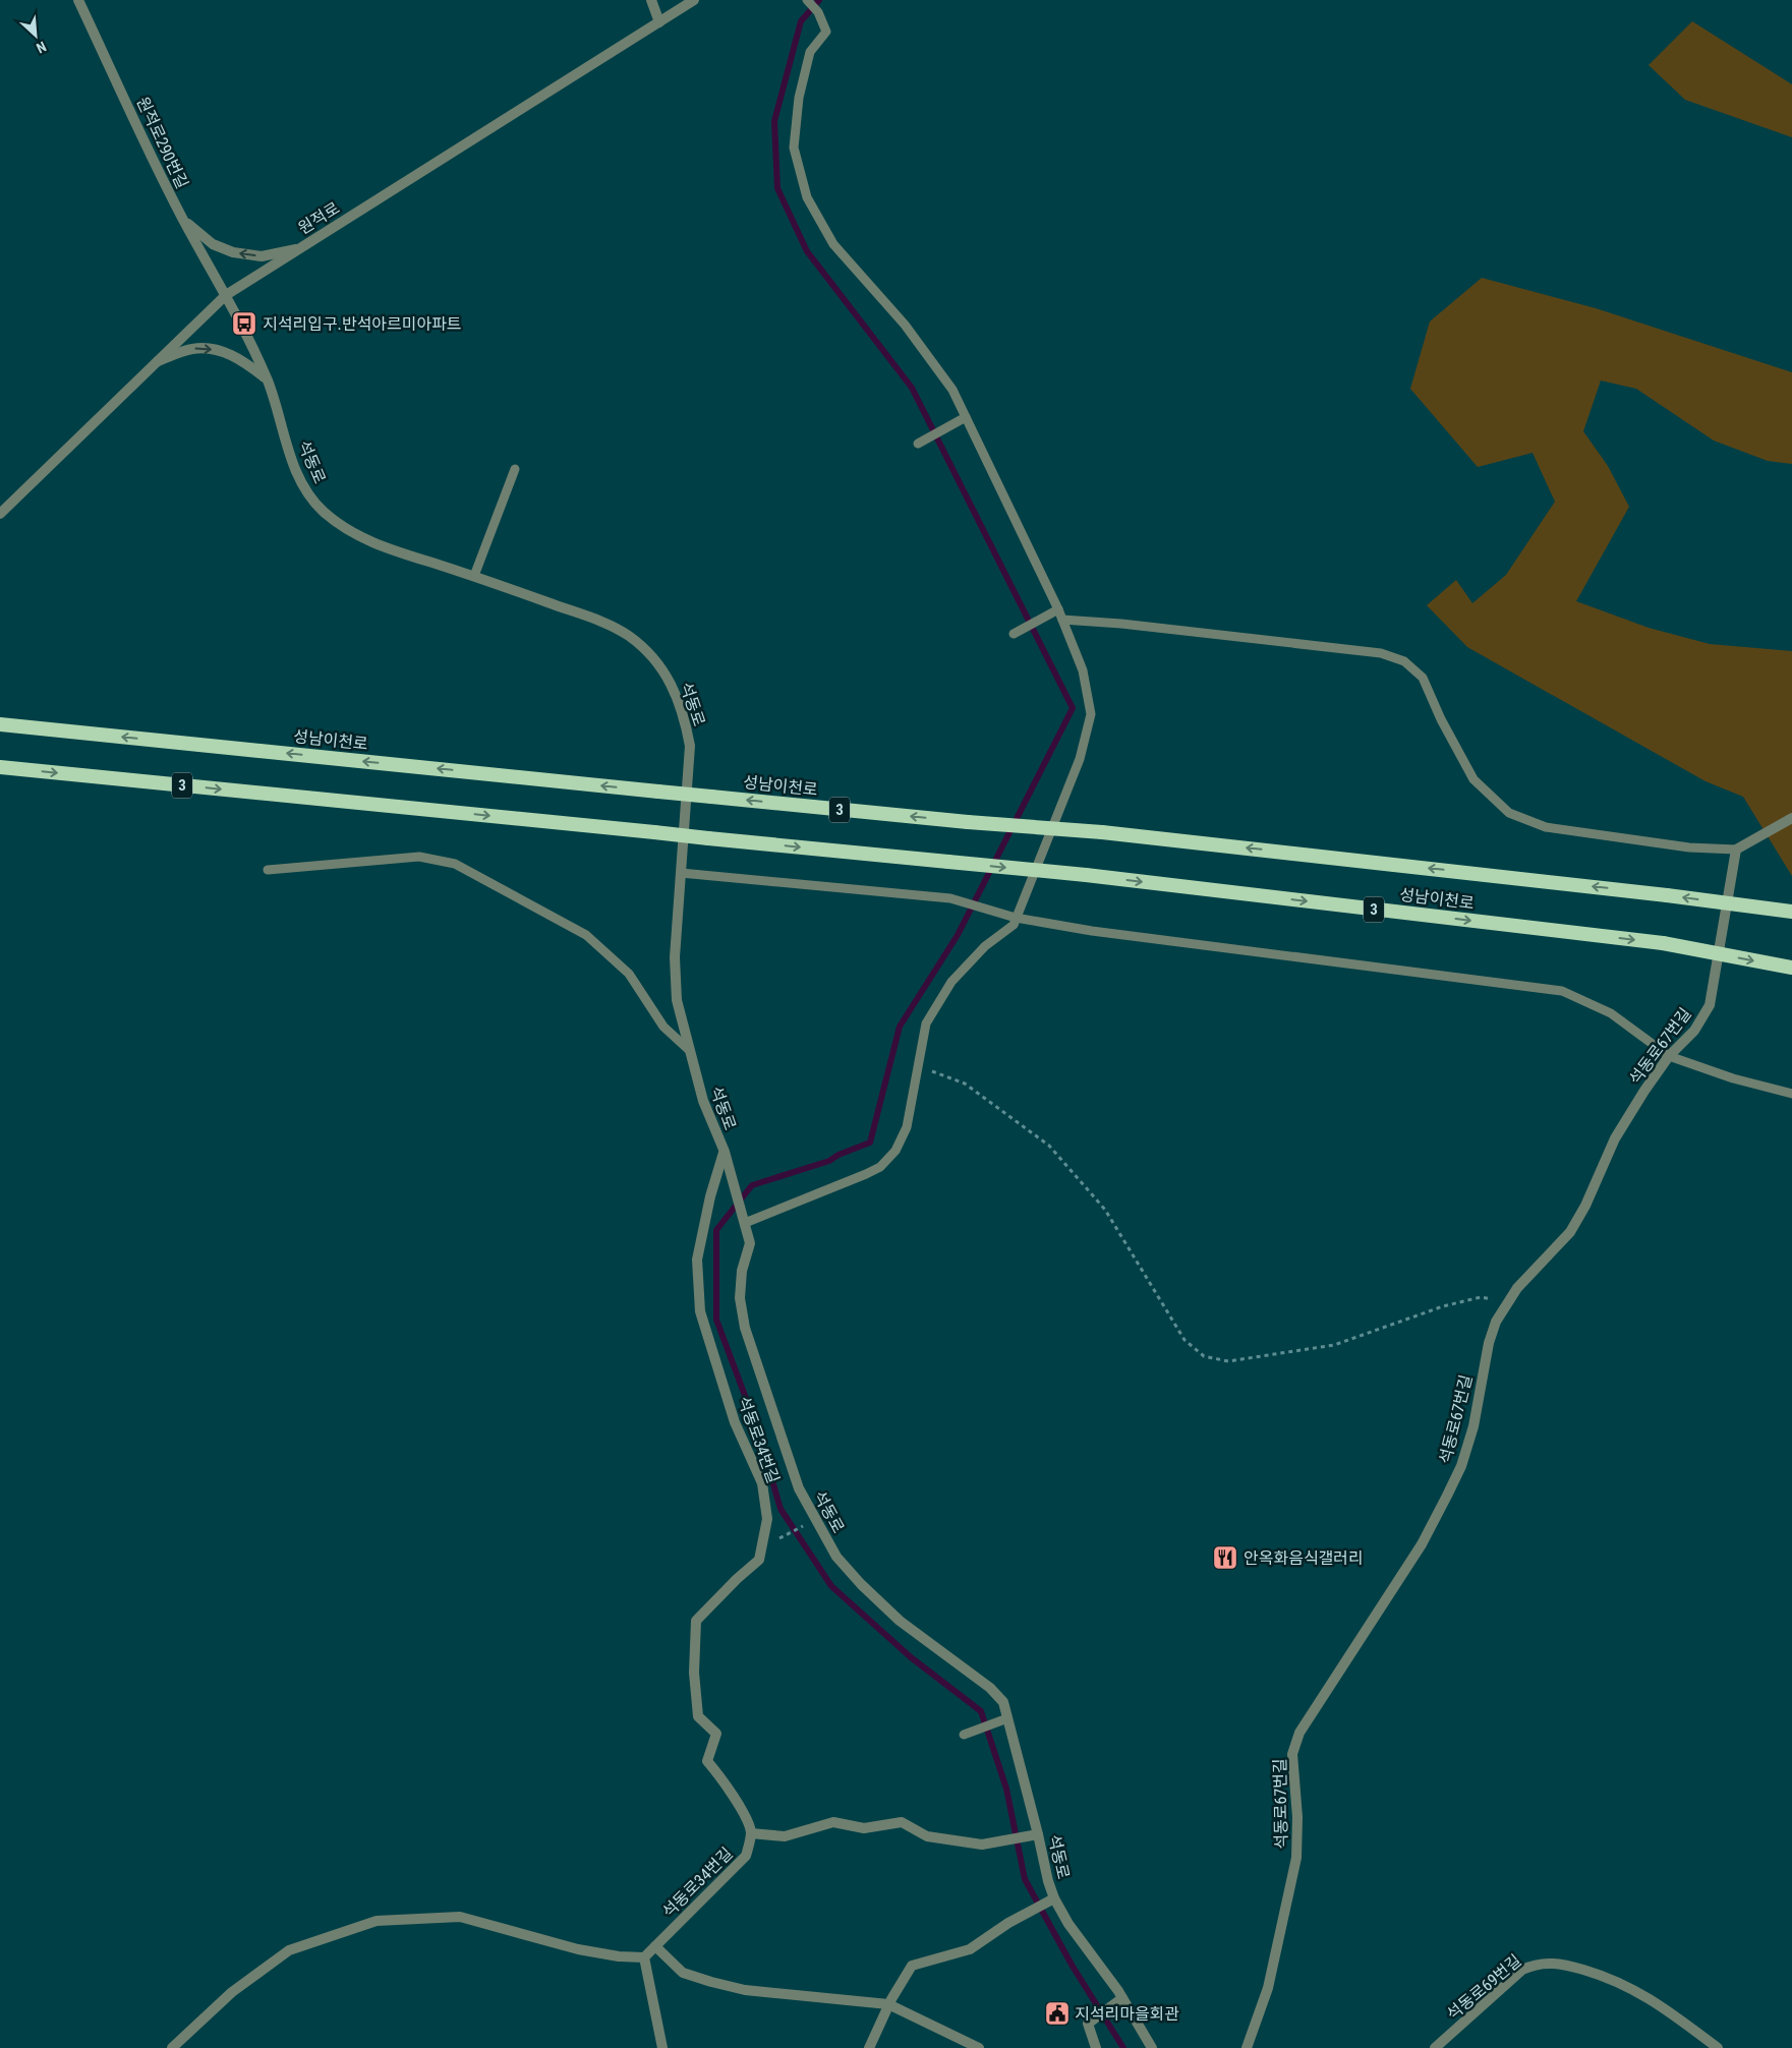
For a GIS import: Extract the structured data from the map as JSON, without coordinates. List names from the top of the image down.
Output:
{
  "streets": {
    "highway": ["성남이천로", "3"],
    "street": [
      "원적로290번길",
      "원적로",
      "석동로",
      "석동로67번길",
      "석동로34번길",
      "석동로69번길"
    ]
  },
  "crossings": [
    ["원적로290번길", "원적로"],
    ["원적로290번길", "석동로"],
    ["원적로", "석동로"],
    ["석동로", "석동로34번길"]
  ],
  "places": {
    "bus stop": ["지석리입구.반석아르미아파트"],
    "restaurant": ["안옥화음식갤러리"],
    "public building": ["지석리마을회관"]
  },
  "north": "bottom right"
}
